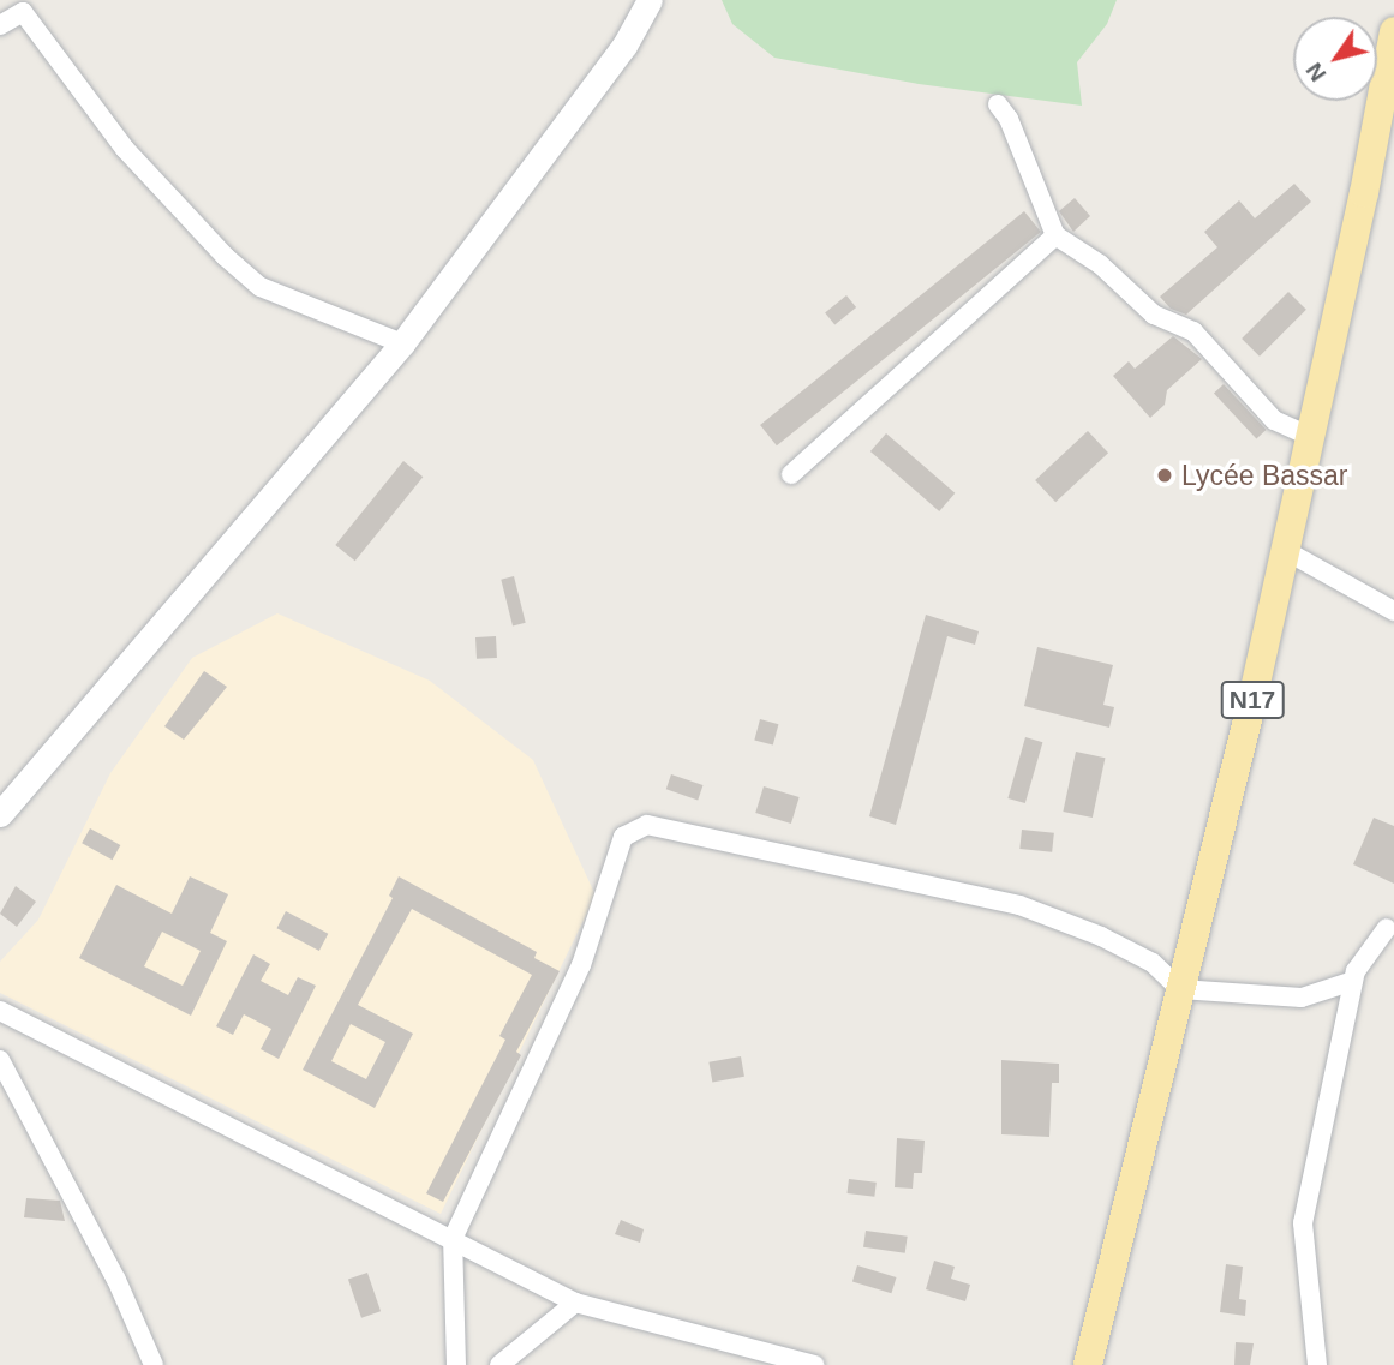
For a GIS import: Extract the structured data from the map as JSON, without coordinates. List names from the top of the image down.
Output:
{
  "streets": {
    "main road": ["N17"]
  },
  "places": ["Lycée Bassar"],
  "north": "bottom left"
}
